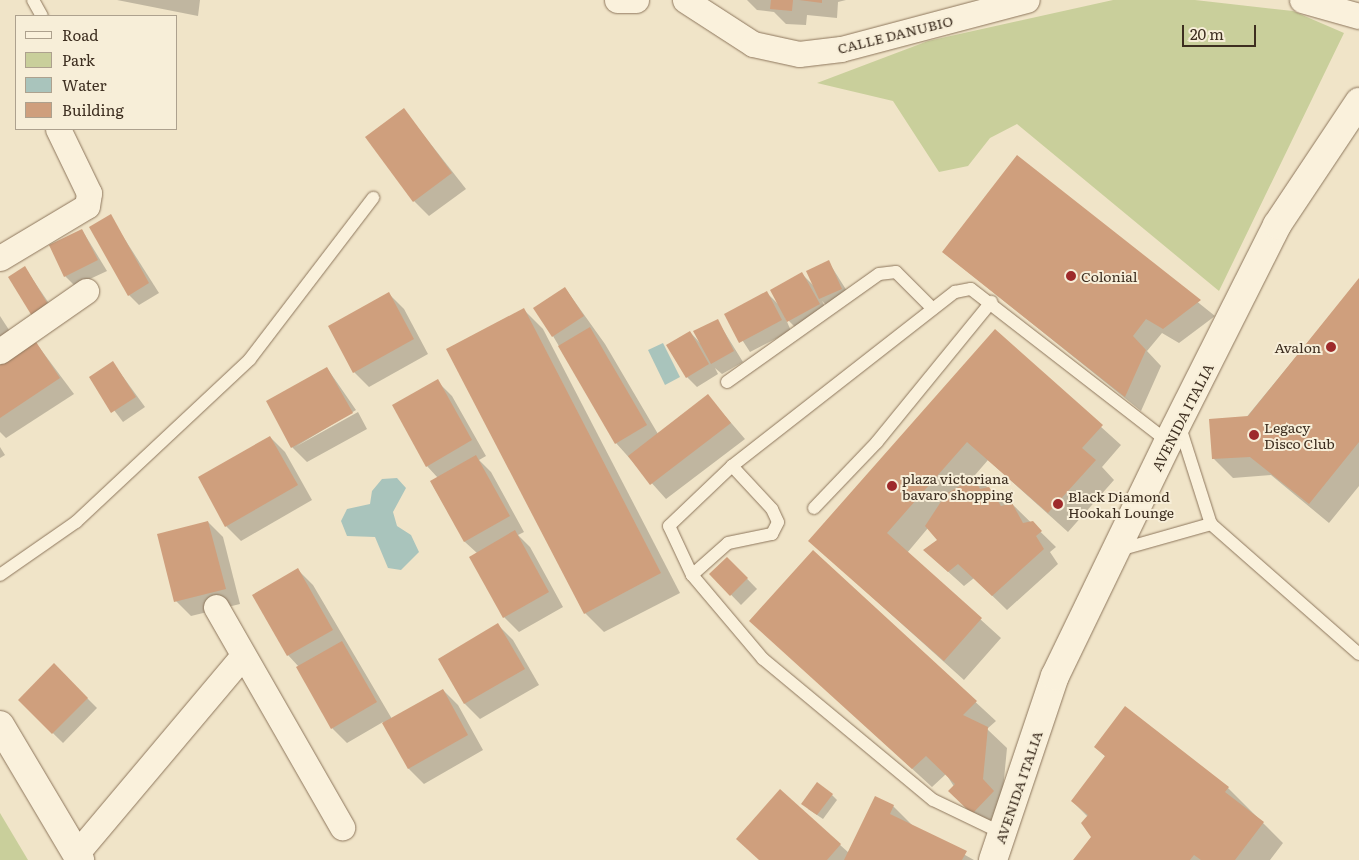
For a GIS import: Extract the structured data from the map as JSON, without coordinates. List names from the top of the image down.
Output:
{
  "streets": {
    "street": ["CALLE DANUBIO", "AVENIDA ITALIA"]
  },
  "places": [
    "Colonial",
    "Avalon",
    "Legacy Disco Club",
    "plaza victoriana bavaro shopping",
    "Black Diamond Hookah Lounge"
  ],
  "legend": [
    "Road",
    "Park",
    "Water",
    "Building"
  ],
  "scale_bar": "20 m"
}
